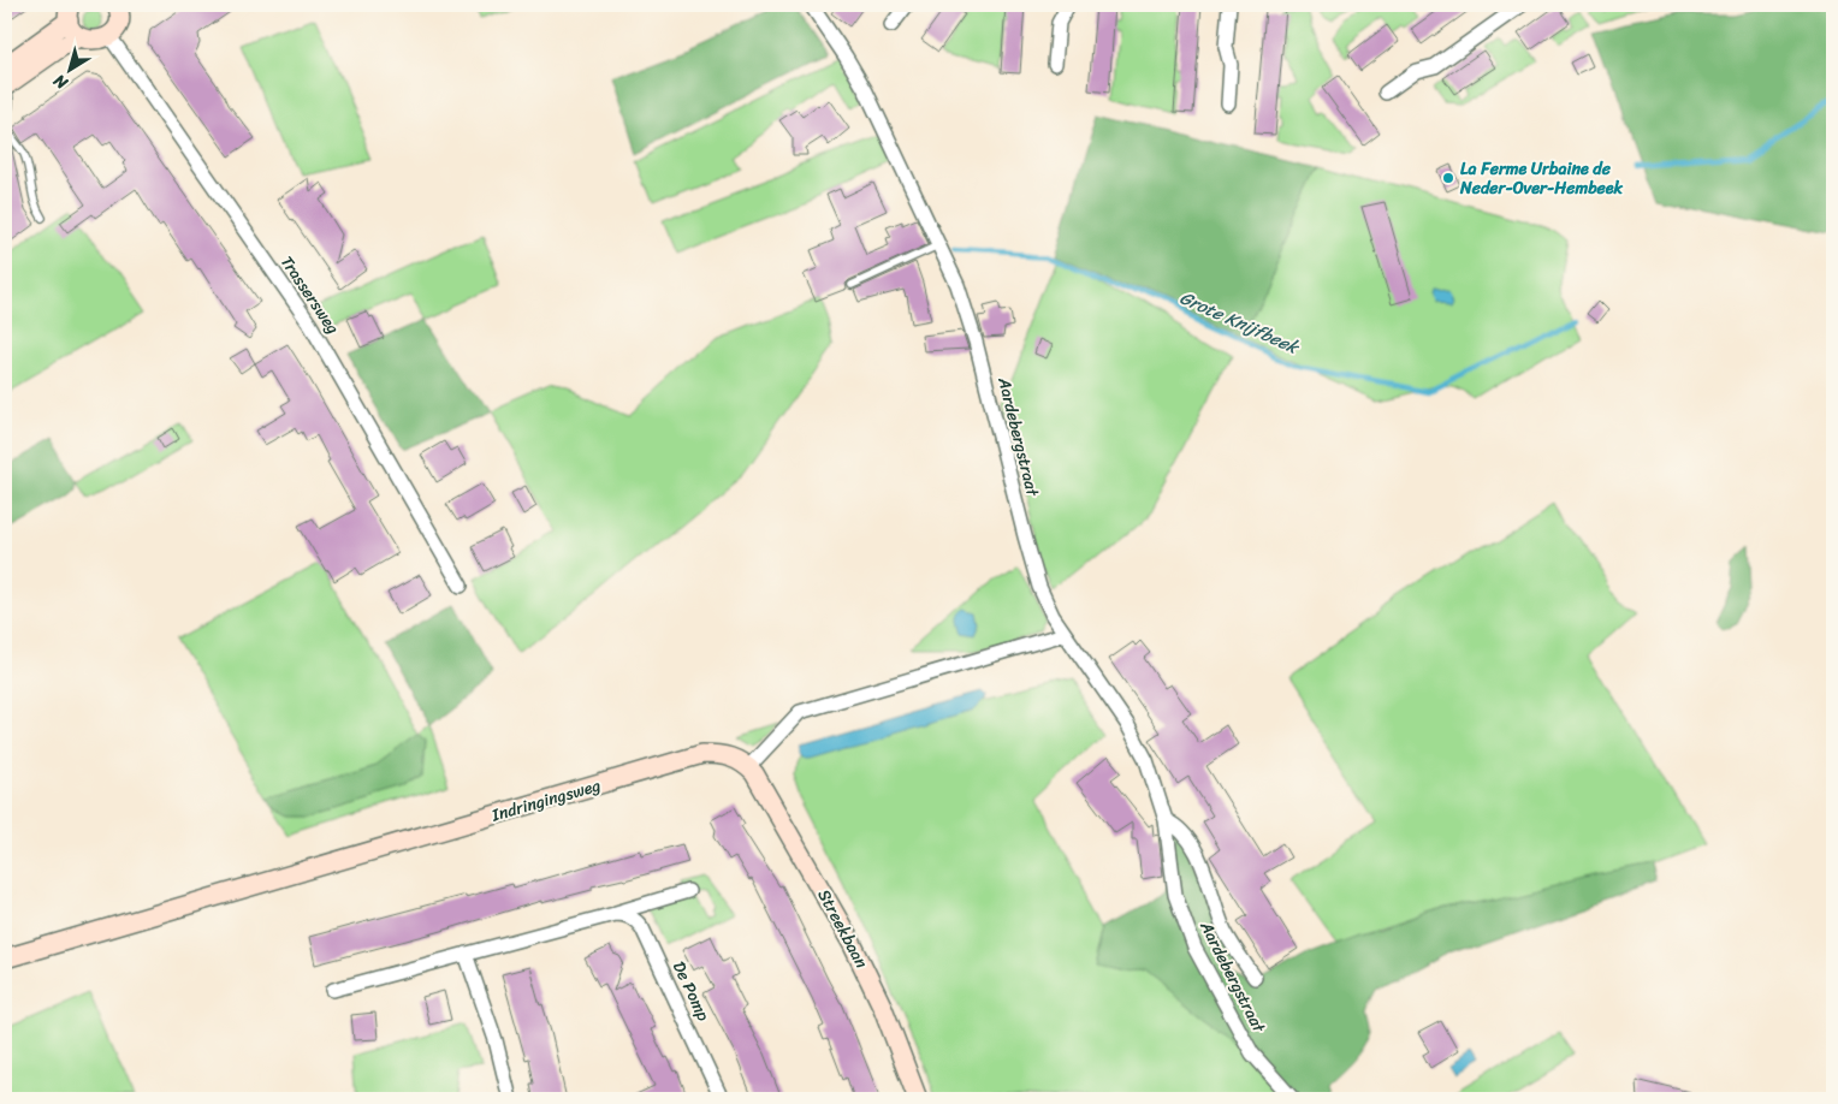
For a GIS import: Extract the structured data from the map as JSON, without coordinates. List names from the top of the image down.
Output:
{
  "streets": {
    "street": [
      "Trassersweg",
      "Aardebergstraat",
      "Indringingsweg",
      "Streekbaan",
      "De Pomp"
    ]
  },
  "crossings": [
    ["Indringingsweg", "Streekbaan"]
  ],
  "water": ["Grote Knijfbeek"],
  "places": ["La Ferme Urbaine de Neder-Over-Hembeek"],
  "north": "bottom left"
}
